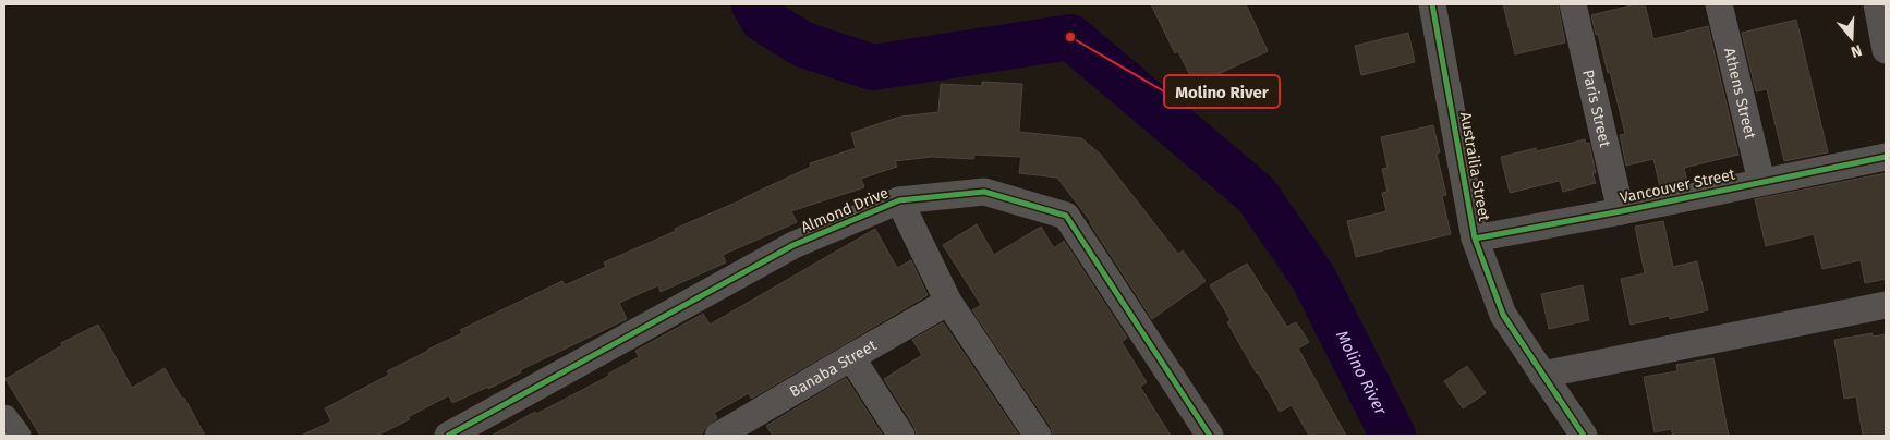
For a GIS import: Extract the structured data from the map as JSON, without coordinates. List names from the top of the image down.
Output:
{
  "streets": {
    "street": [
      "Athens Street",
      "Paris Street",
      "Austrailia Street",
      "Vancouver Street",
      "Almond Drive",
      "Banaba Street"
    ]
  },
  "crossings": [
    ["Athens Street", "Vancouver Street"],
    ["Paris Street", "Vancouver Street"],
    ["Austrailia Street", "Vancouver Street"]
  ],
  "water": ["Molino River"],
  "places": ["Molino River"],
  "north": "bottom"
}
